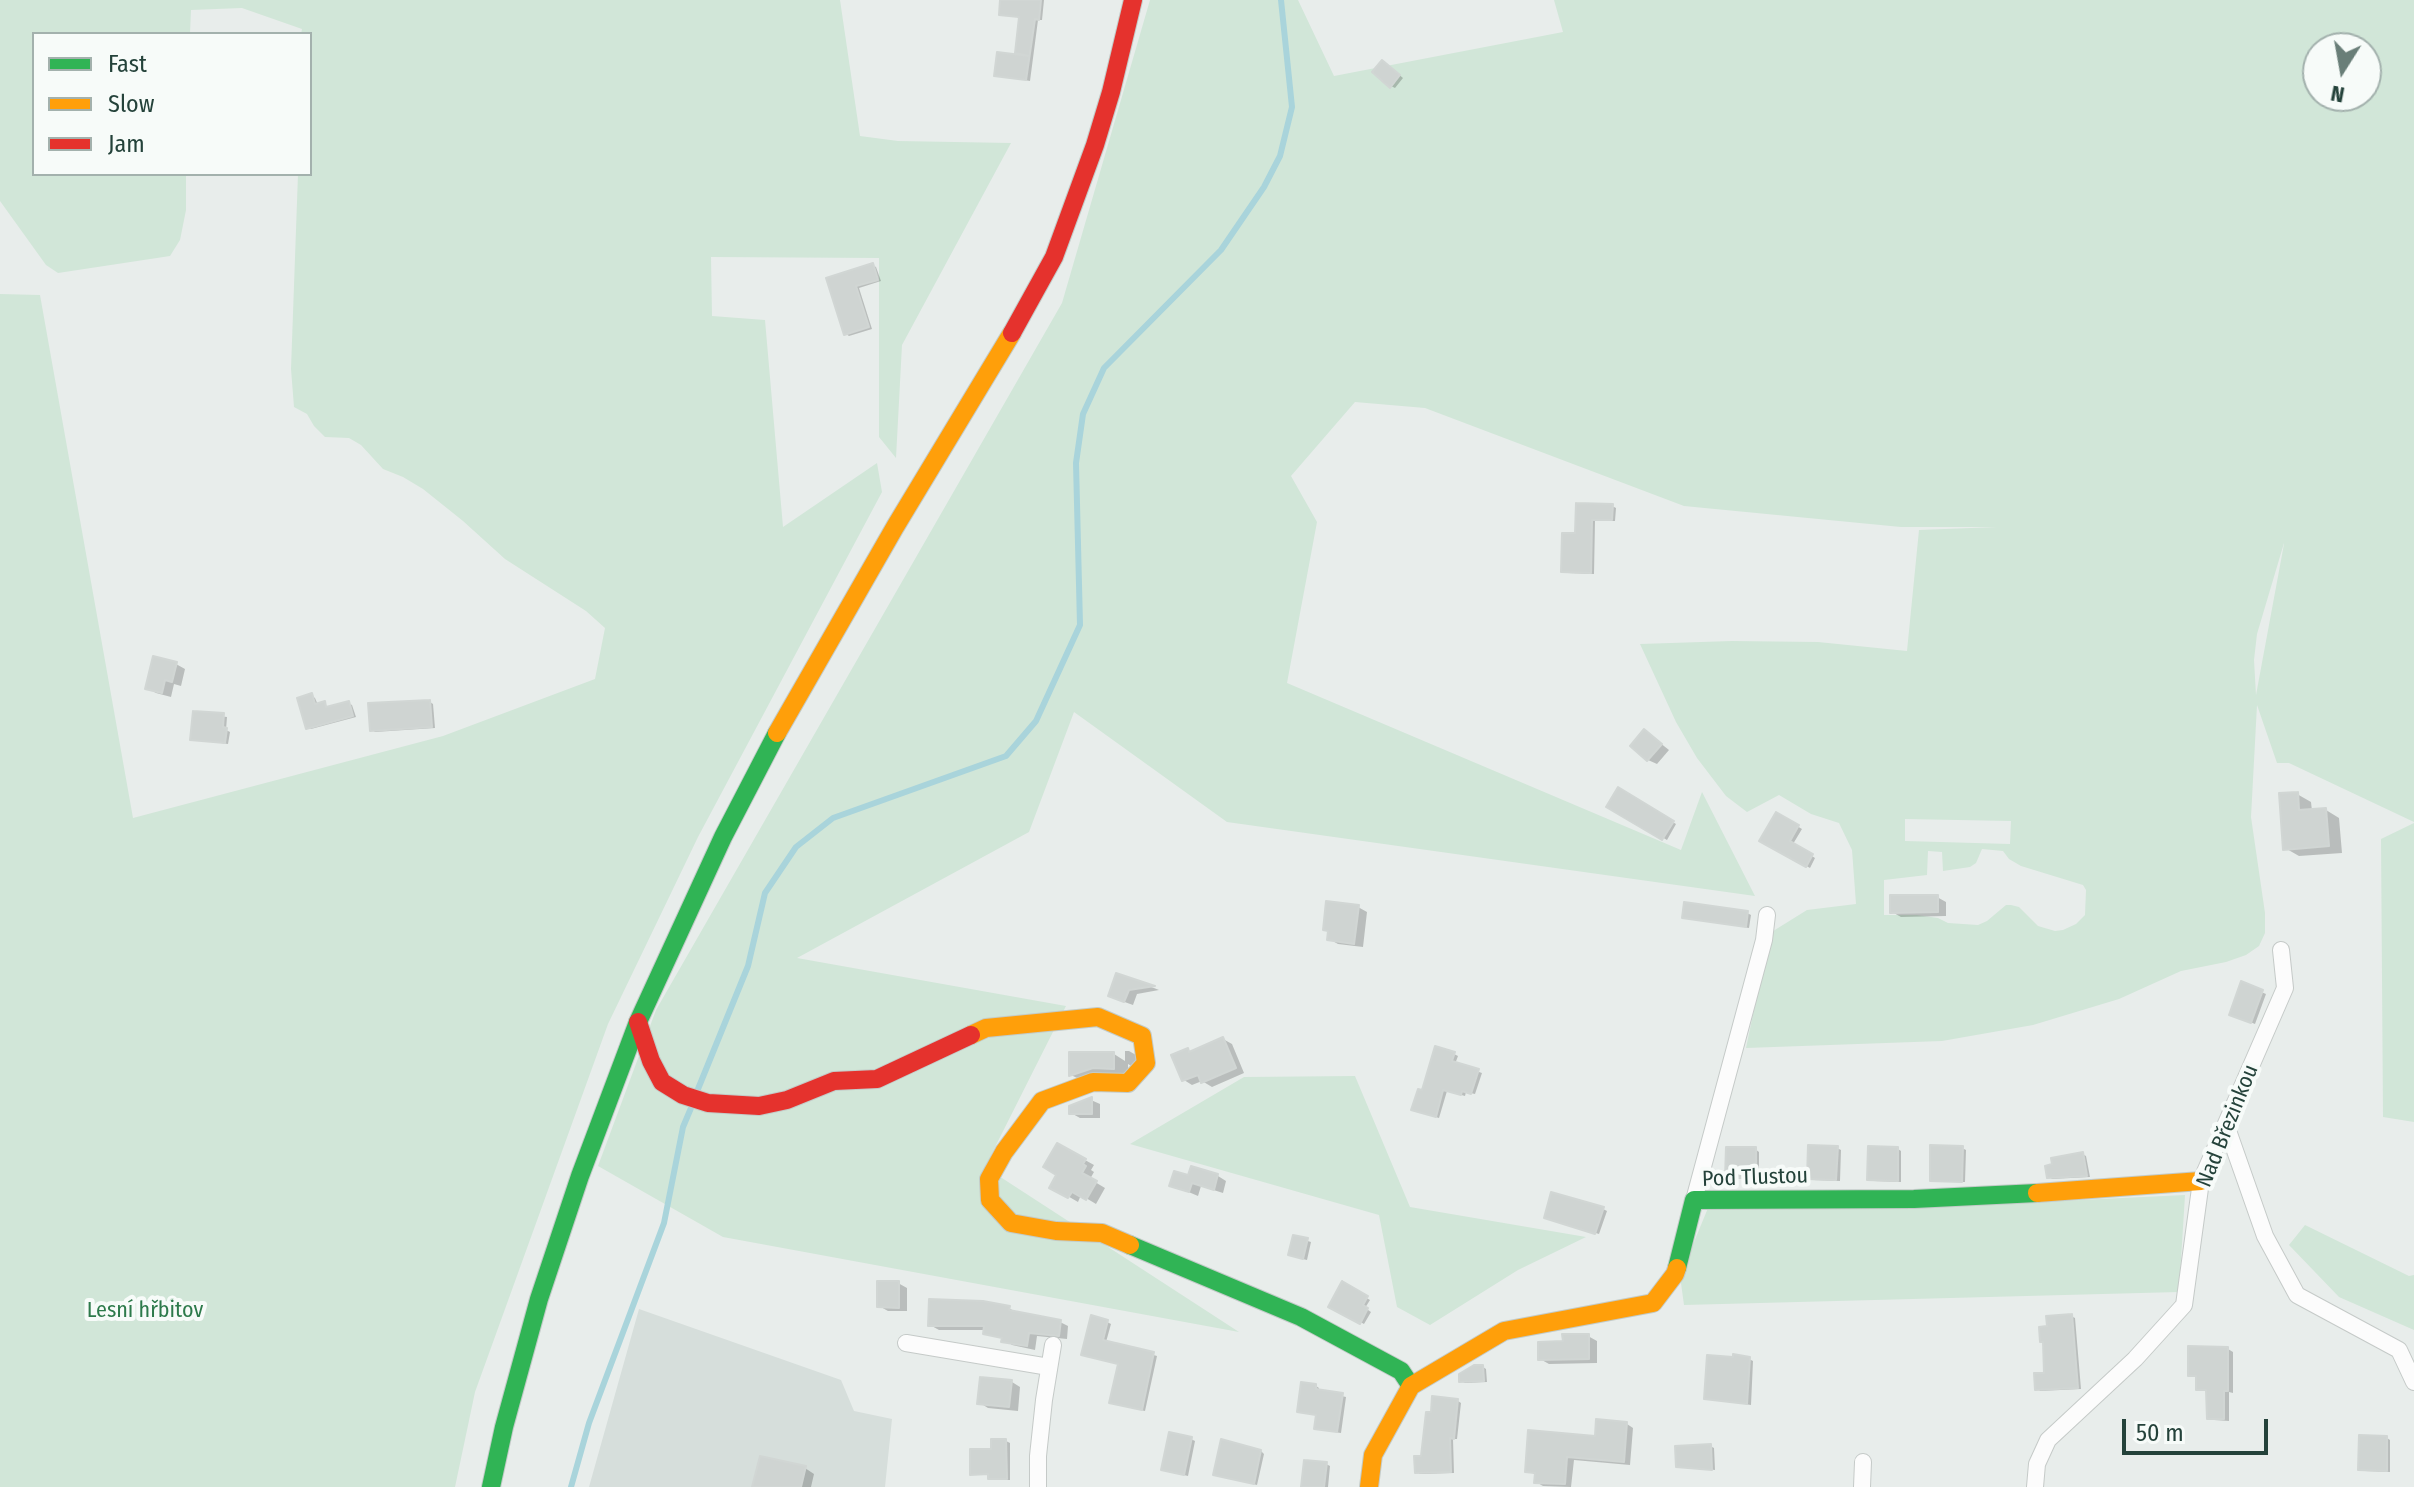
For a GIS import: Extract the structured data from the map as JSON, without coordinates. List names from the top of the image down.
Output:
{
  "streets": {
    "street": ["Nad Březinkou", "Pod Tlustou"]
  },
  "crossings": [
    ["Nad Březinkou", "Pod Tlustou"]
  ],
  "parks": ["Lesní hřbitov"],
  "legend": ["Fast", "Slow", "Jam"],
  "scale_bar": "50 m",
  "north": "bottom"
}
